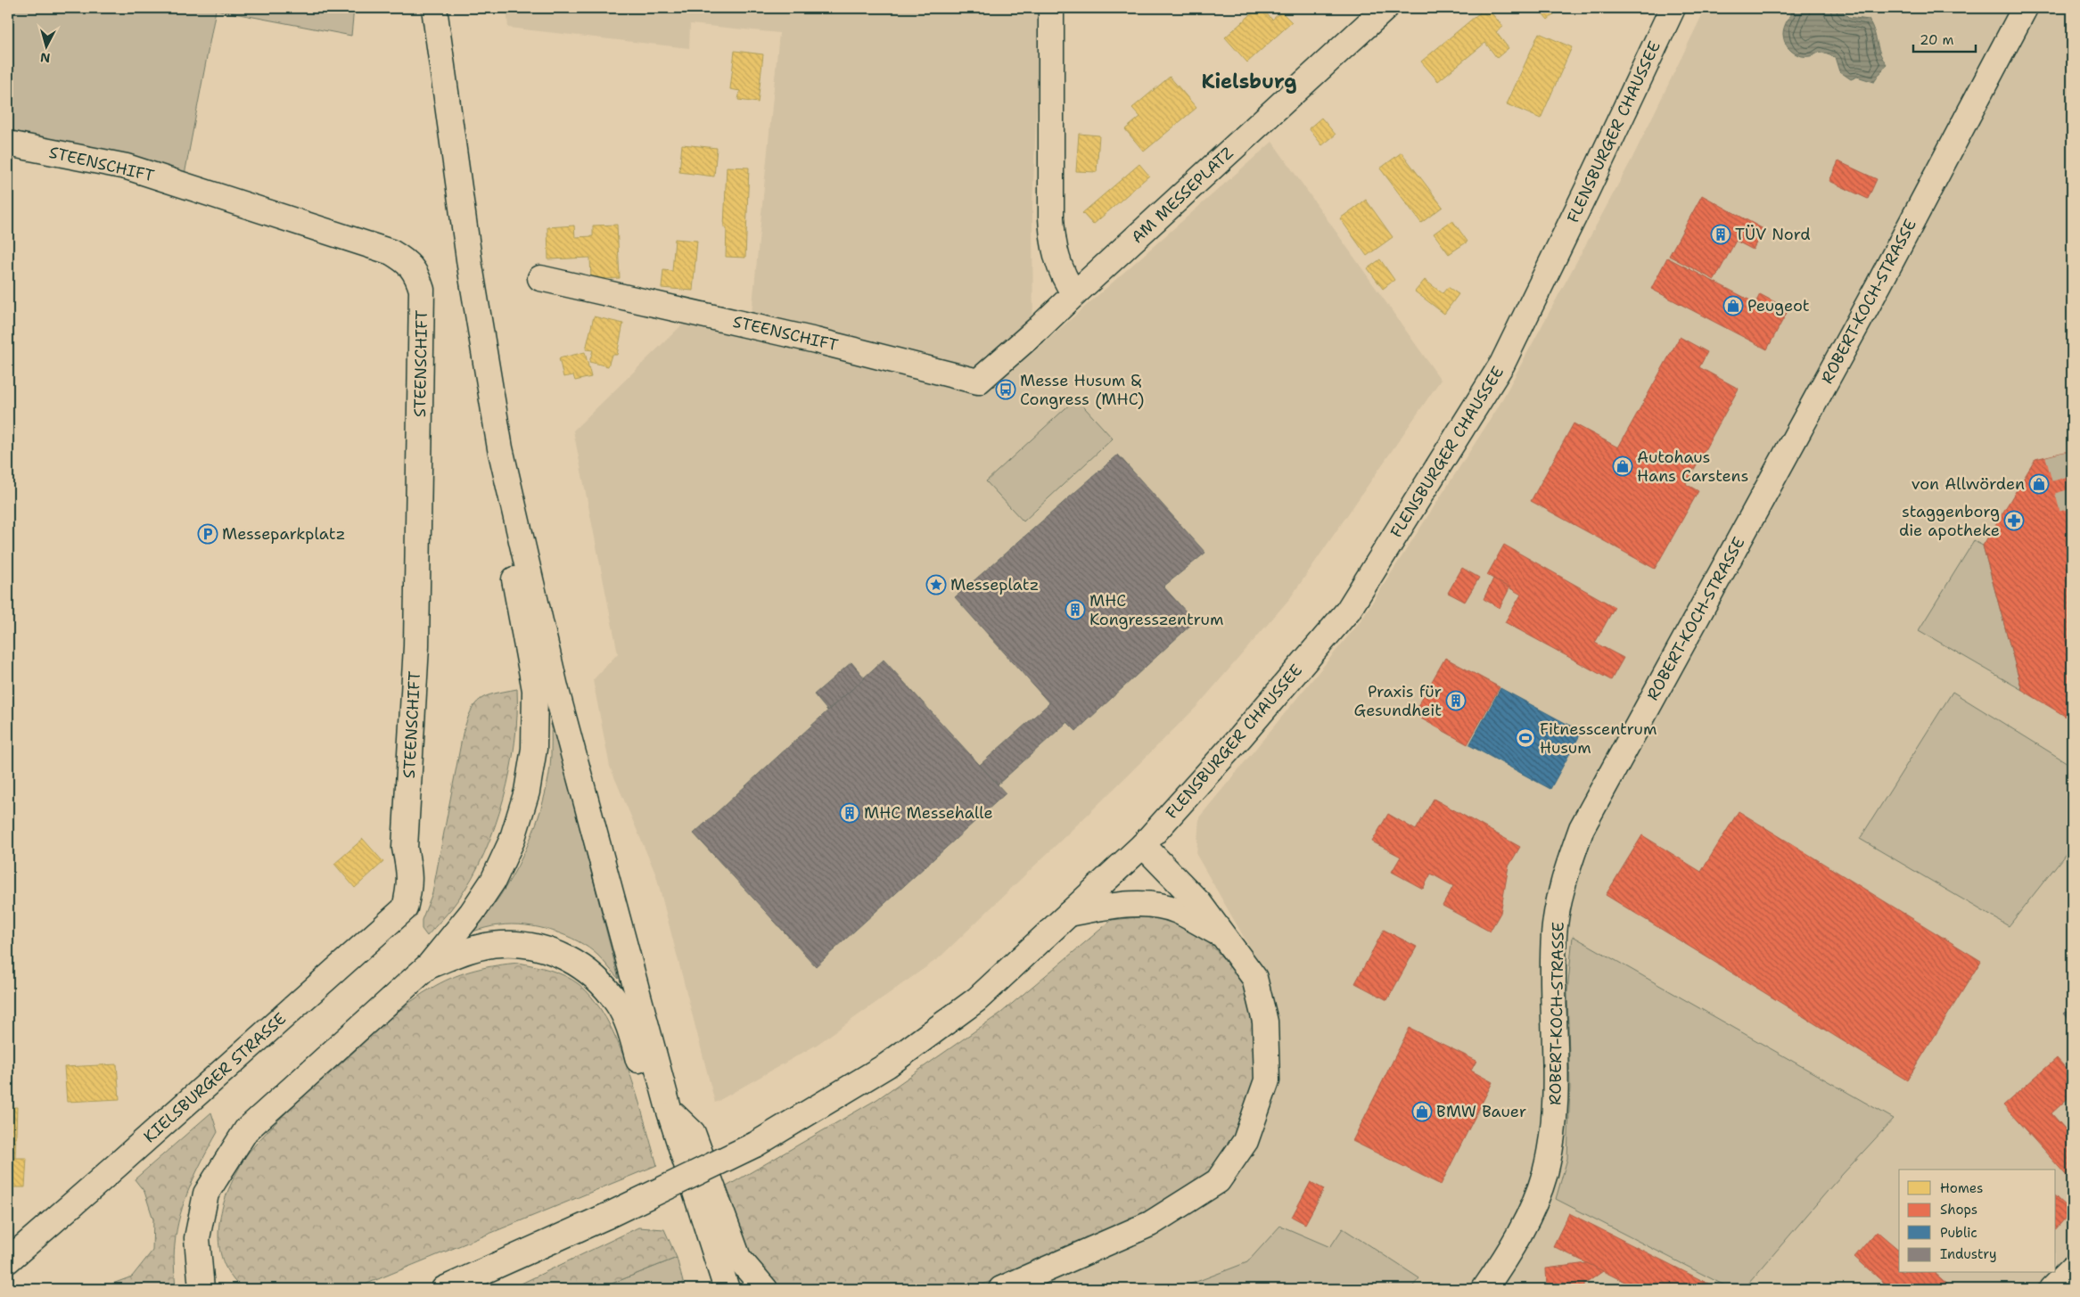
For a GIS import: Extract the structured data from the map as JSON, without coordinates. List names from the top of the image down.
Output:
{
  "streets": {
    "main road": [
      "FLENSBURGER CHAUSSEE",
      "STEENSCHIFT",
      "AM MESSEPLATZ",
      "ROBERT-KOCH-STRASSE",
      "KIELSBURGER STRASSE"
    ]
  },
  "crossings": [
    ["STEENSCHIFT", "AM MESSEPLATZ"],
    ["STEENSCHIFT", "KIELSBURGER STRASSE"]
  ],
  "districts": ["Kielsburg"],
  "places": {
    "building": [
      "TÜV Nord",
      "MHC Kongresszentrum",
      "Praxis für Gesundheit",
      "MHC Messehalle"
    ],
    "shop": [
      "Peugeot",
      "Autohaus Hans Carstens",
      "von Allwörden",
      "BMW Bauer"
    ],
    "bus stop": ["Messe Husum & Congress (MHC)"],
    "pharmacy": ["staggenborg die apotheke"],
    "parking": ["Messeparkplatz"],
    "place": ["Messeplatz"],
    "sports": ["Fitnesscentrum Husum"]
  },
  "legend": [
    "Homes",
    "Shops",
    "Public",
    "Industry"
  ],
  "scale_bar": "20 m",
  "north": "bottom"
}
